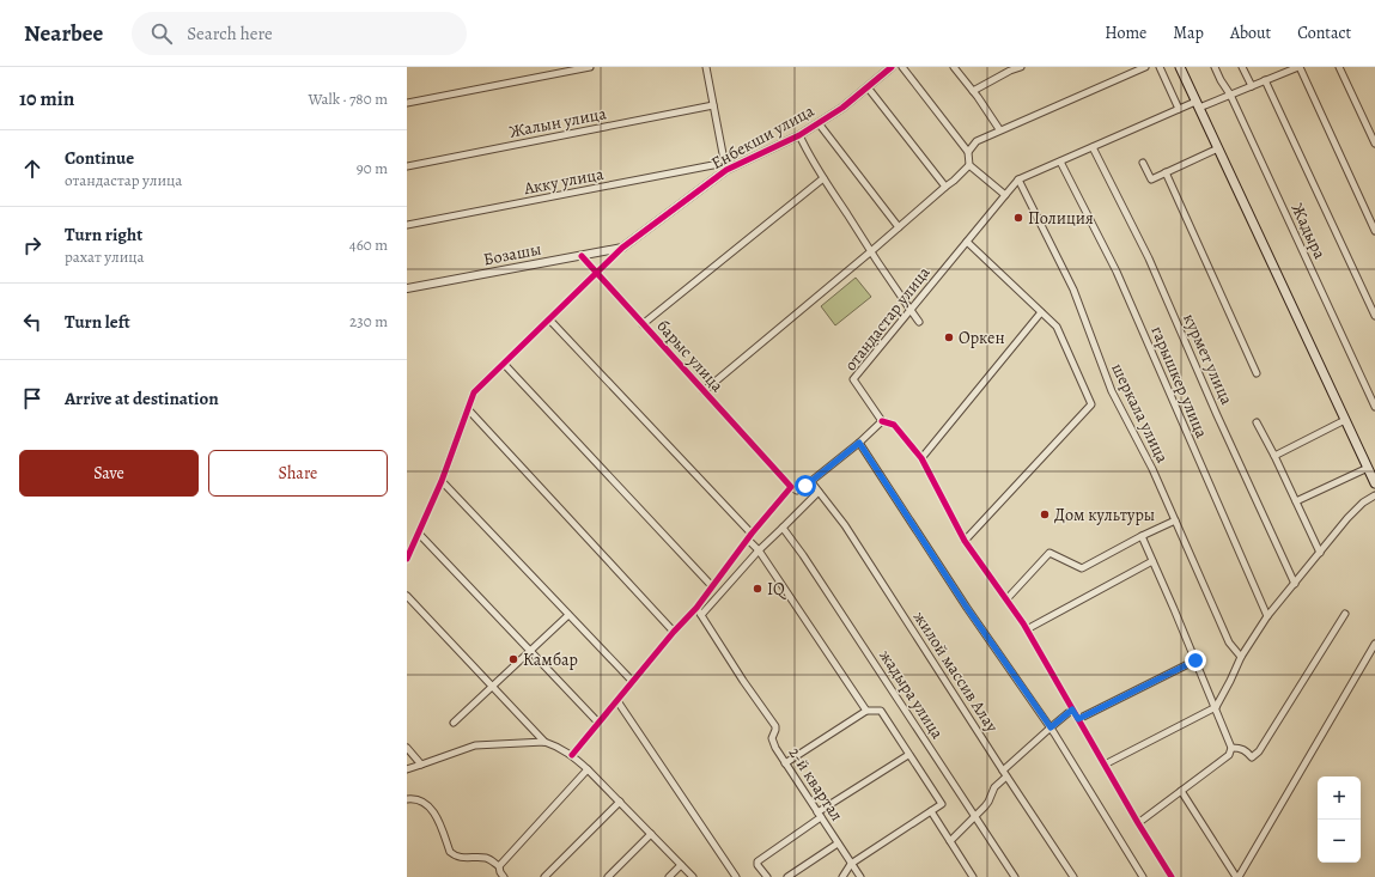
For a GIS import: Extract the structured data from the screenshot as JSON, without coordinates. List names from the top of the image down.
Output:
{
  "streets": {
    "street": [
      "Жалын улица",
      "Енбекши улица",
      "Акку улица",
      "Жадыра",
      "Бозашы",
      "отандастар улица",
      "барыс улица",
      "курмет улица",
      "гарышкер улица",
      "шеркала улица",
      "жилой массив Алау",
      "жадыра улица",
      "2-й квартал"
    ]
  },
  "crossings": [
    ["Енбекши улица", "Акку улица"],
    ["Енбекши улица", "Бозашы"],
    ["Бозашы", "барыс улица"],
    ["отандастар улица", "шеркала улица"]
  ],
  "places": [
    "Полиция",
    "Оркен",
    "Дом культуры",
    "IQ",
    "Камбар"
  ],
  "page": {
    "header": "Nearbee",
    "search": "Search here",
    "nav": [
      "Home",
      "Map",
      "About",
      "Contact"
    ],
    "heading": ["10 min", "Walk · 780 m"],
    "list": [
      ["Continue", "отандастар улица", "90 m"],
      ["Turn right", "рахат улица", "460 m"],
      ["Turn left", "230 m"],
      "Arrive at destination"
    ],
    "buttons": ["Save", "Share"],
    "map_buttons": ["+", "−"]
  }
}
